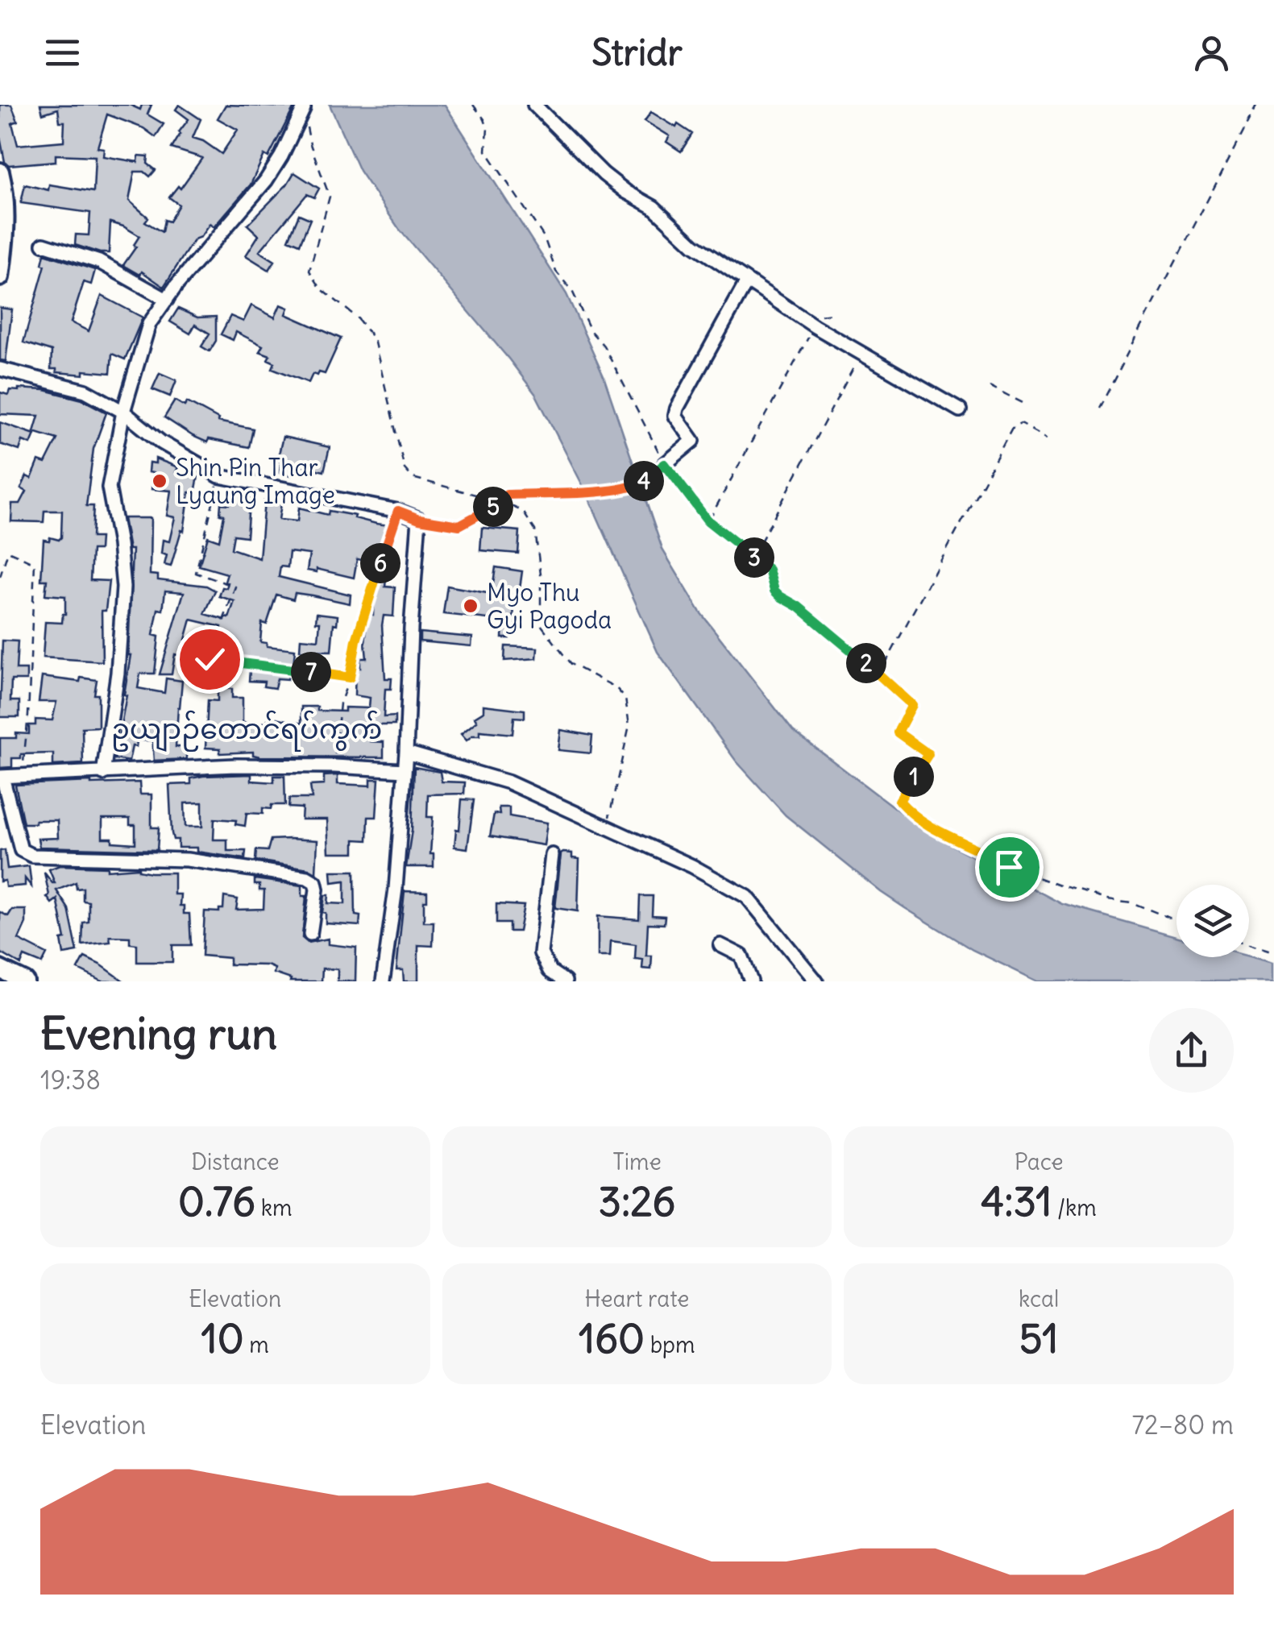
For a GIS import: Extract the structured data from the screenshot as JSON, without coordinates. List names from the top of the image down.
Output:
{
  "districts": ["ဥယျာဉ်တောင်ရပ်ကွက်"],
  "places": ["Shin Pin Thar Lyaung Image", "Myo Thu Gyi Pagoda"],
  "page": {
    "header": "Stridr",
    "pins": [
      "4",
      "5",
      "3",
      "6",
      "2",
      "7",
      "1"
    ],
    "heading": ["Evening run", "19:38"],
    "stats": [
      ["Distance", "0.76 km"],
      ["Time", "3:26"],
      ["Pace", "4:31 /km"],
      ["Elevation", "10 m"],
      ["Heart rate", "160 bpm"],
      ["kcal", "51"]
    ],
    "chart": ["Elevation", "72–80 m"]
  }
}
